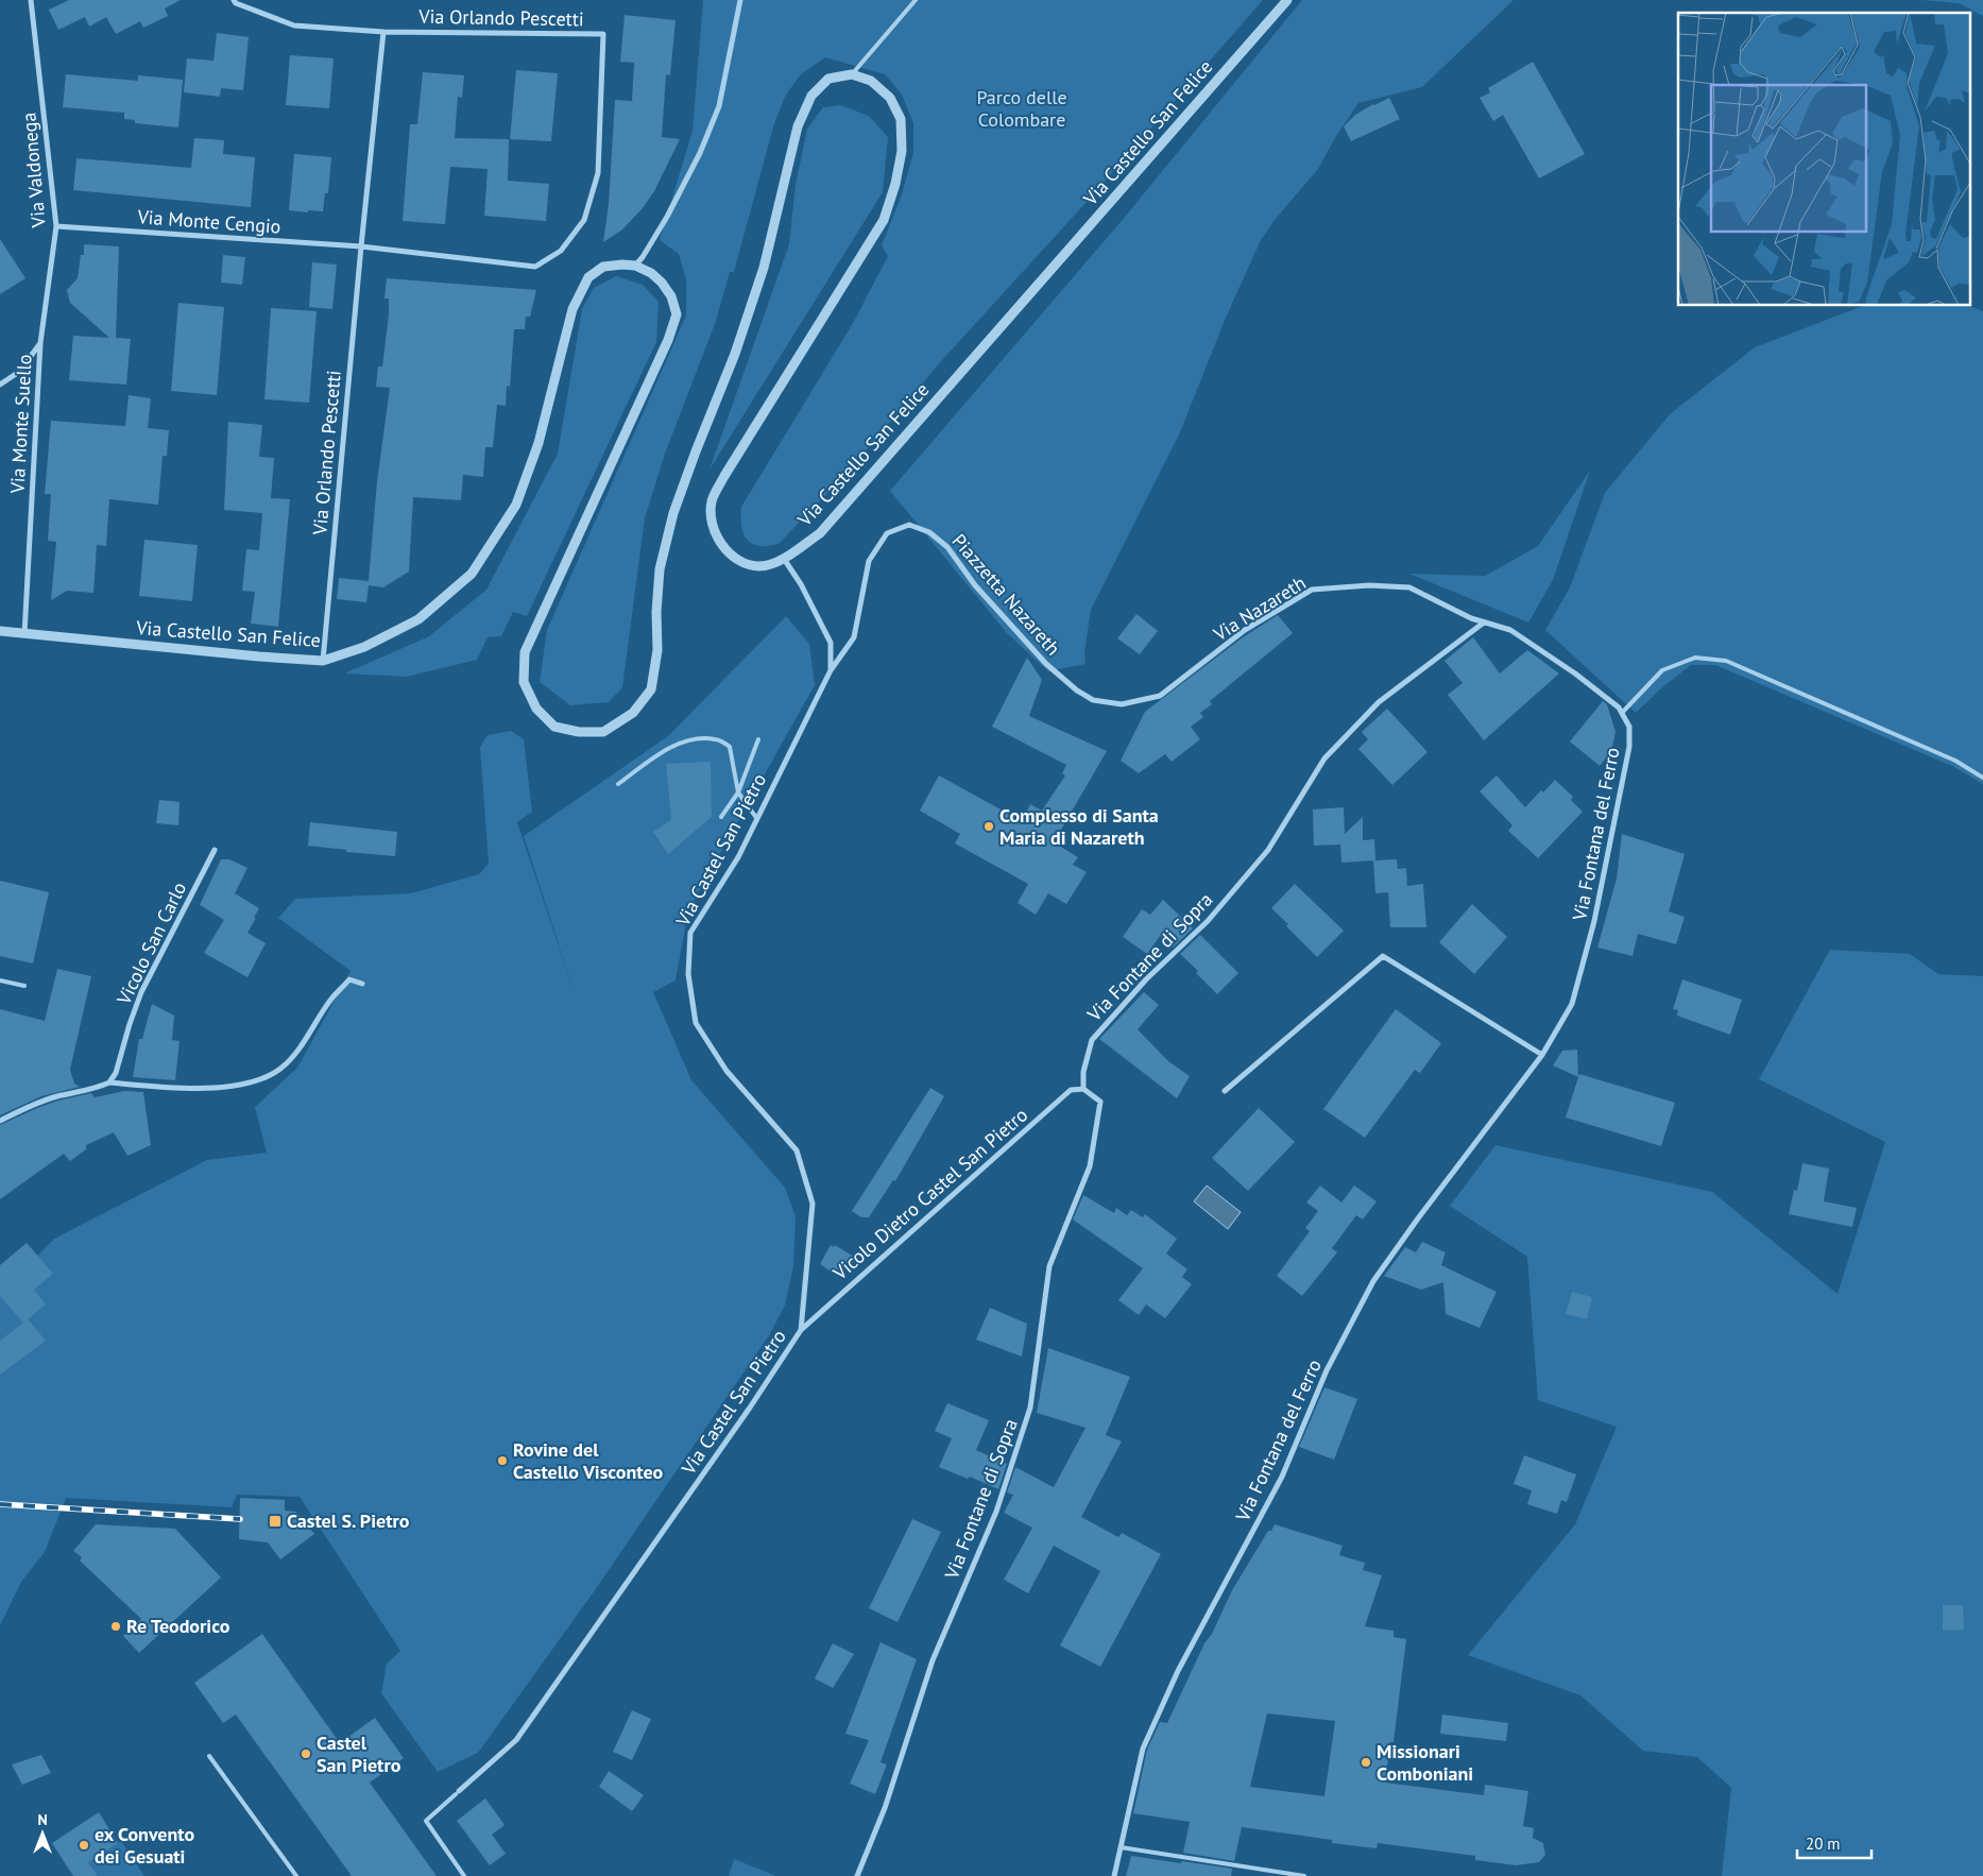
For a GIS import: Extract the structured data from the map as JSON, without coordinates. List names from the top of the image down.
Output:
{
  "streets": {
    "street": [
      "Via Orlando Pescetti",
      "Via Castello San Felice",
      "Via Valdonega",
      "Via Monte Cengio",
      "Via Monte Suello",
      "Piazzetta Nazareth",
      "Via Nazareth",
      "Via Fontana del Ferro",
      "Via Castel San Pietro",
      "Vicolo San Carlo",
      "Via Fontane di Sopra",
      "Vicolo Dietro Castel San Pietro"
    ]
  },
  "crossings": [
    ["Via Orlando Pescetti", "Via Castello San Felice"],
    ["Via Orlando Pescetti", "Via Monte Cengio"],
    ["Via Castello San Felice", "Via Monte Suello"],
    ["Via Castello San Felice", "Via Castel San Pietro"],
    ["Via Valdonega", "Via Monte Cengio"],
    ["Via Valdonega", "Via Monte Suello"],
    ["Piazzetta Nazareth", "Via Nazareth"],
    ["Piazzetta Nazareth", "Via Castel San Pietro"],
    ["Via Nazareth", "Via Fontane di Sopra"],
    ["Via Castel San Pietro", "Vicolo Dietro Castel San Pietro"],
    ["Via Fontane di Sopra", "Vicolo Dietro Castel San Pietro"]
  ],
  "parks": ["Parco delle Colombare"],
  "places": {
    "other": [
      "Complesso di Santa Maria di Nazareth",
      "Rovine del Castello Visconteo",
      "Re Teodorico",
      "Castel San Pietro",
      "Missionari Comboniani",
      "ex Convento dei Gesuati"
    ],
    "transit": ["Castel S. Pietro"]
  },
  "scale_bar": "20 m",
  "north": "top"
}
